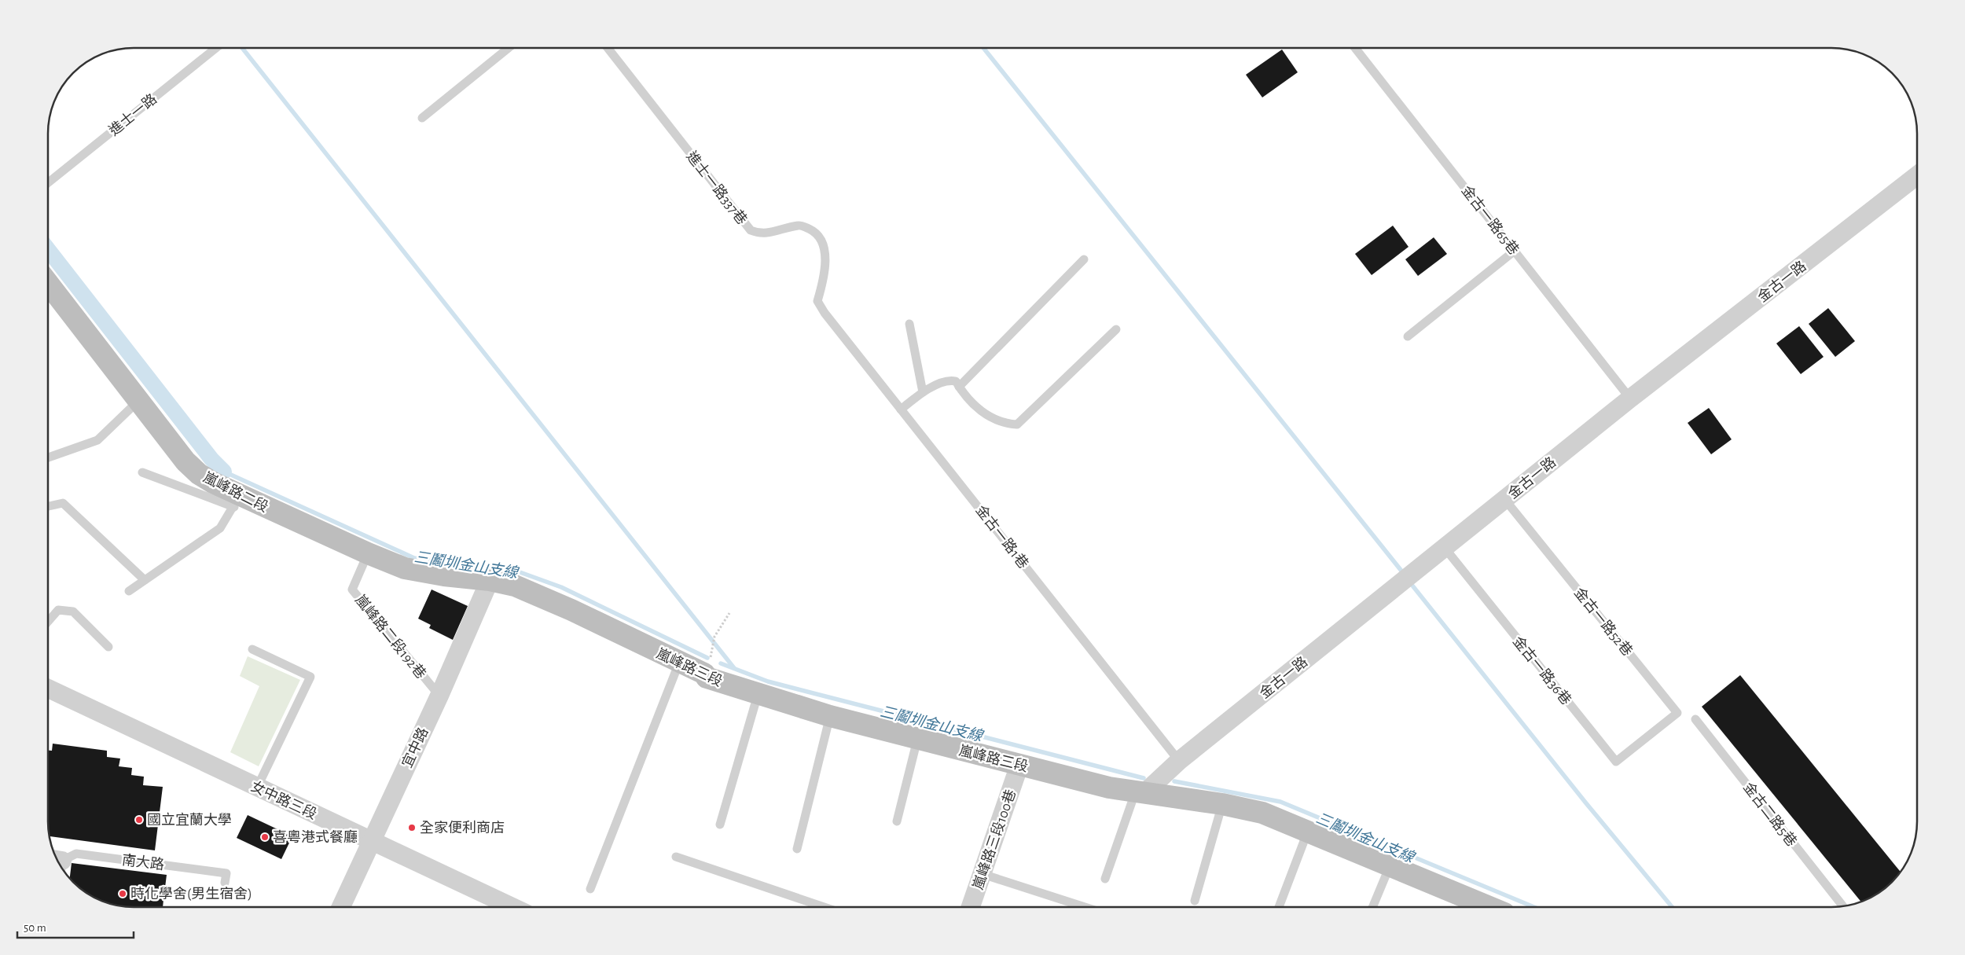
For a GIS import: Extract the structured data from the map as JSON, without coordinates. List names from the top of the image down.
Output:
{
  "streets": {
    "street": [
      "金古一路",
      "嵐峰路二段",
      "嵐峰路三段",
      "宜中路",
      "女中路三段",
      "嵐峰路三段100巷"
    ],
    "lane": [
      "進士一路",
      "進士一路337巷",
      "金古一路65巷",
      "金古一路1巷",
      "金古一路52巷",
      "嵐峰路二段192巷",
      "金古一路36巷",
      "金古二路5巷",
      "南大路"
    ]
  },
  "crossings": [
    ["進士一路337巷", "金古一路1巷"],
    ["金古一路65巷", "金古一路"],
    ["金古一路", "金古一路1巷"],
    ["金古一路", "金古一路52巷"],
    ["金古一路", "嵐峰路三段"],
    ["金古一路", "金古一路36巷"],
    ["嵐峰路二段", "嵐峰路二段192巷"],
    ["嵐峰路二段", "嵐峰路三段"],
    ["嵐峰路二段", "宜中路"],
    ["金古一路52巷", "金古一路36巷"],
    ["嵐峰路二段192巷", "宜中路"],
    ["嵐峰路三段", "宜中路"],
    ["嵐峰路三段", "嵐峰路三段100巷"],
    ["宜中路", "女中路三段"]
  ],
  "water": ["三鬮圳金山支線"],
  "places": [
    "國立宜蘭大學",
    "全家便利商店",
    "喜粵港式餐廳",
    "時化學舍(男生宿舍)"
  ],
  "scale_bar": "50 m"
}
